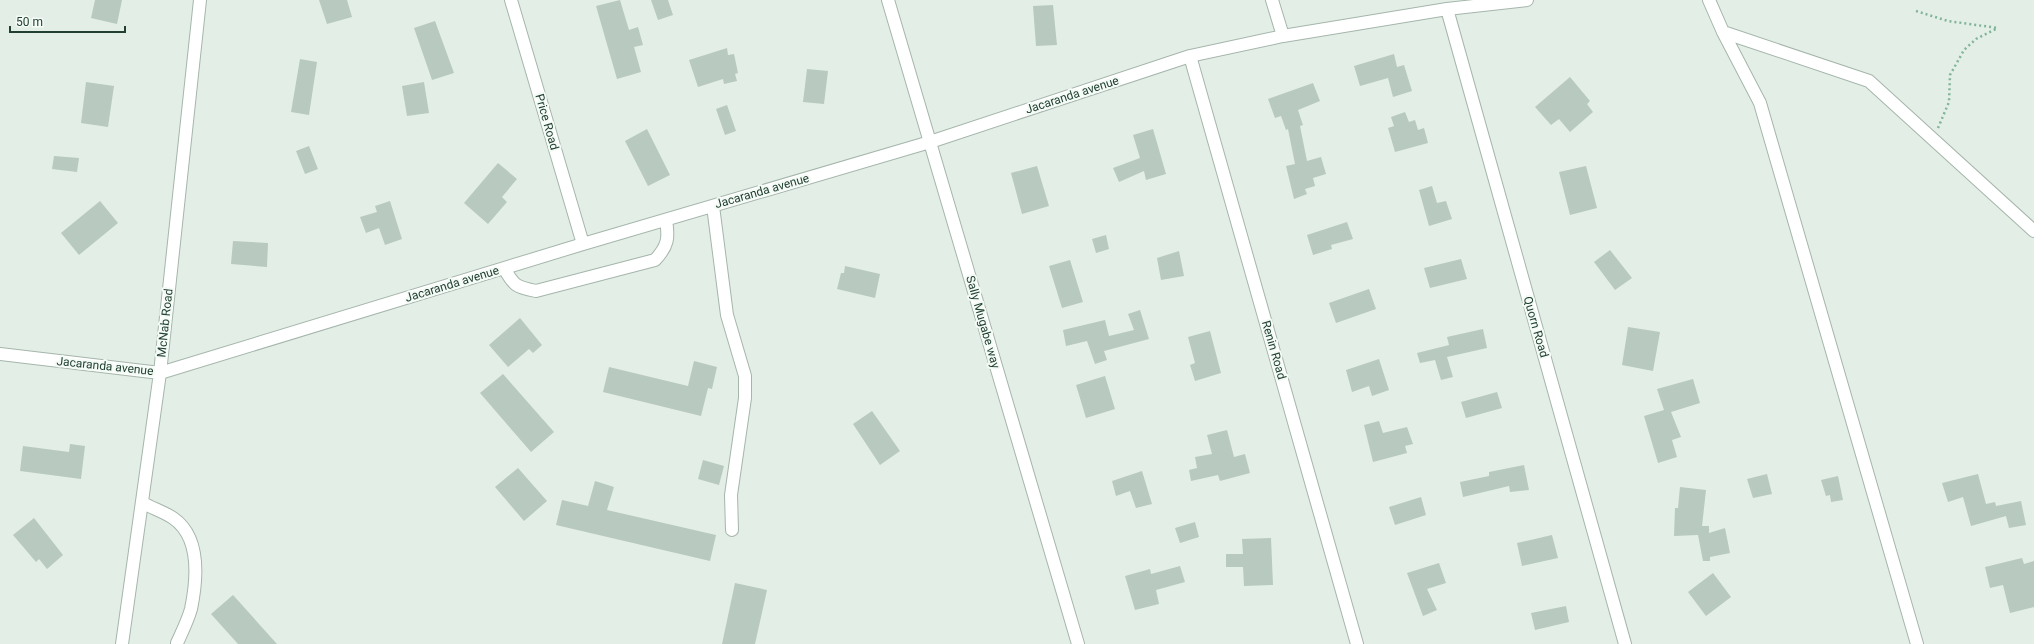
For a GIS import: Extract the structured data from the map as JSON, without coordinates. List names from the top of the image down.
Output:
{
  "streets": {
    "street": [
      "Jacaranda avenue",
      "Price Road",
      "Sally Mugabe way",
      "McNab Road",
      "Quorn Road",
      "Renin Road"
    ]
  },
  "crossings": [
    ["Jacaranda avenue", "Price Road"],
    ["Jacaranda avenue", "Sally Mugabe way"],
    ["Jacaranda avenue", "McNab Road"],
    ["Jacaranda avenue", "Quorn Road"],
    ["Jacaranda avenue", "Renin Road"]
  ],
  "scale_bar": "50 m"
}
